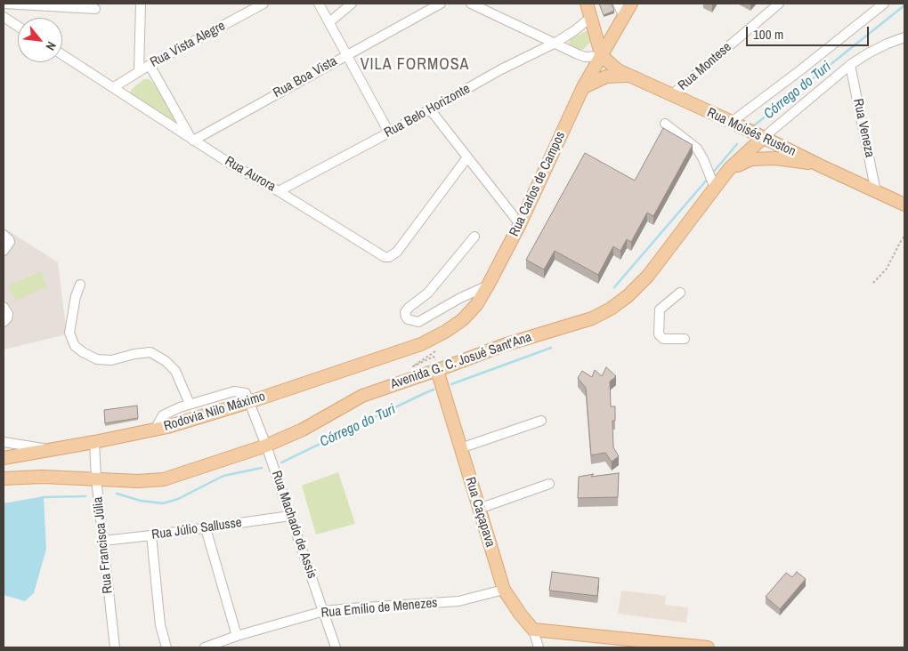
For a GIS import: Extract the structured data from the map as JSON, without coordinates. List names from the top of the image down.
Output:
{
  "streets": {
    "main road": [
      "Rua Moisés Ruston",
      "Rua Carlos de Campos",
      "Avenida G. C. Josué Sant'Ana",
      "Rodovia Nilo Máximo",
      "Rua Caçapava"
    ],
    "street": [
      "Rua Vista Alegre",
      "Rua Montese",
      "Rua Boa Vista",
      "Rua Belo Horizonte",
      "Rua Veneza",
      "Rua Aurora",
      "Rua Machado de Assis",
      "Rua Júlio Sallusse",
      "Rua Francisca Júlia",
      "Rua Emílio de Menezes"
    ]
  },
  "crossings": [
    ["Rua Vista Alegre", "Rua Aurora"],
    ["Rua Montese", "Rua Moisés Ruston"],
    ["Rua Boa Vista", "Rua Aurora"],
    ["Rua Belo Horizonte", "Rua Aurora"],
    ["Rua Veneza", "Rua Moisés Ruston"],
    ["Rua Moisés Ruston", "Rua Carlos de Campos"],
    ["Rua Moisés Ruston", "Avenida G. C. Josué Sant'Ana"],
    ["Rua Carlos de Campos", "Rodovia Nilo Máximo"],
    ["Avenida G. C. Josué Sant'Ana", "Rua Caçapava"],
    ["Avenida G. C. Josué Sant'Ana", "Rua Machado de Assis"],
    ["Avenida G. C. Josué Sant'Ana", "Rua Francisca Júlia"],
    ["Rodovia Nilo Máximo", "Rua Machado de Assis"],
    ["Rodovia Nilo Máximo", "Rua Francisca Júlia"],
    ["Rua Caçapava", "Rua Emílio de Menezes"],
    ["Rua Machado de Assis", "Rua Júlio Sallusse"],
    ["Rua Machado de Assis", "Rua Emílio de Menezes"],
    ["Rua Júlio Sallusse", "Rua Francisca Júlia"]
  ],
  "districts": ["VILA FORMOSA"],
  "water": ["Córrego do Turi"],
  "scale_bar": "100 m",
  "north": "bottom right"
}
